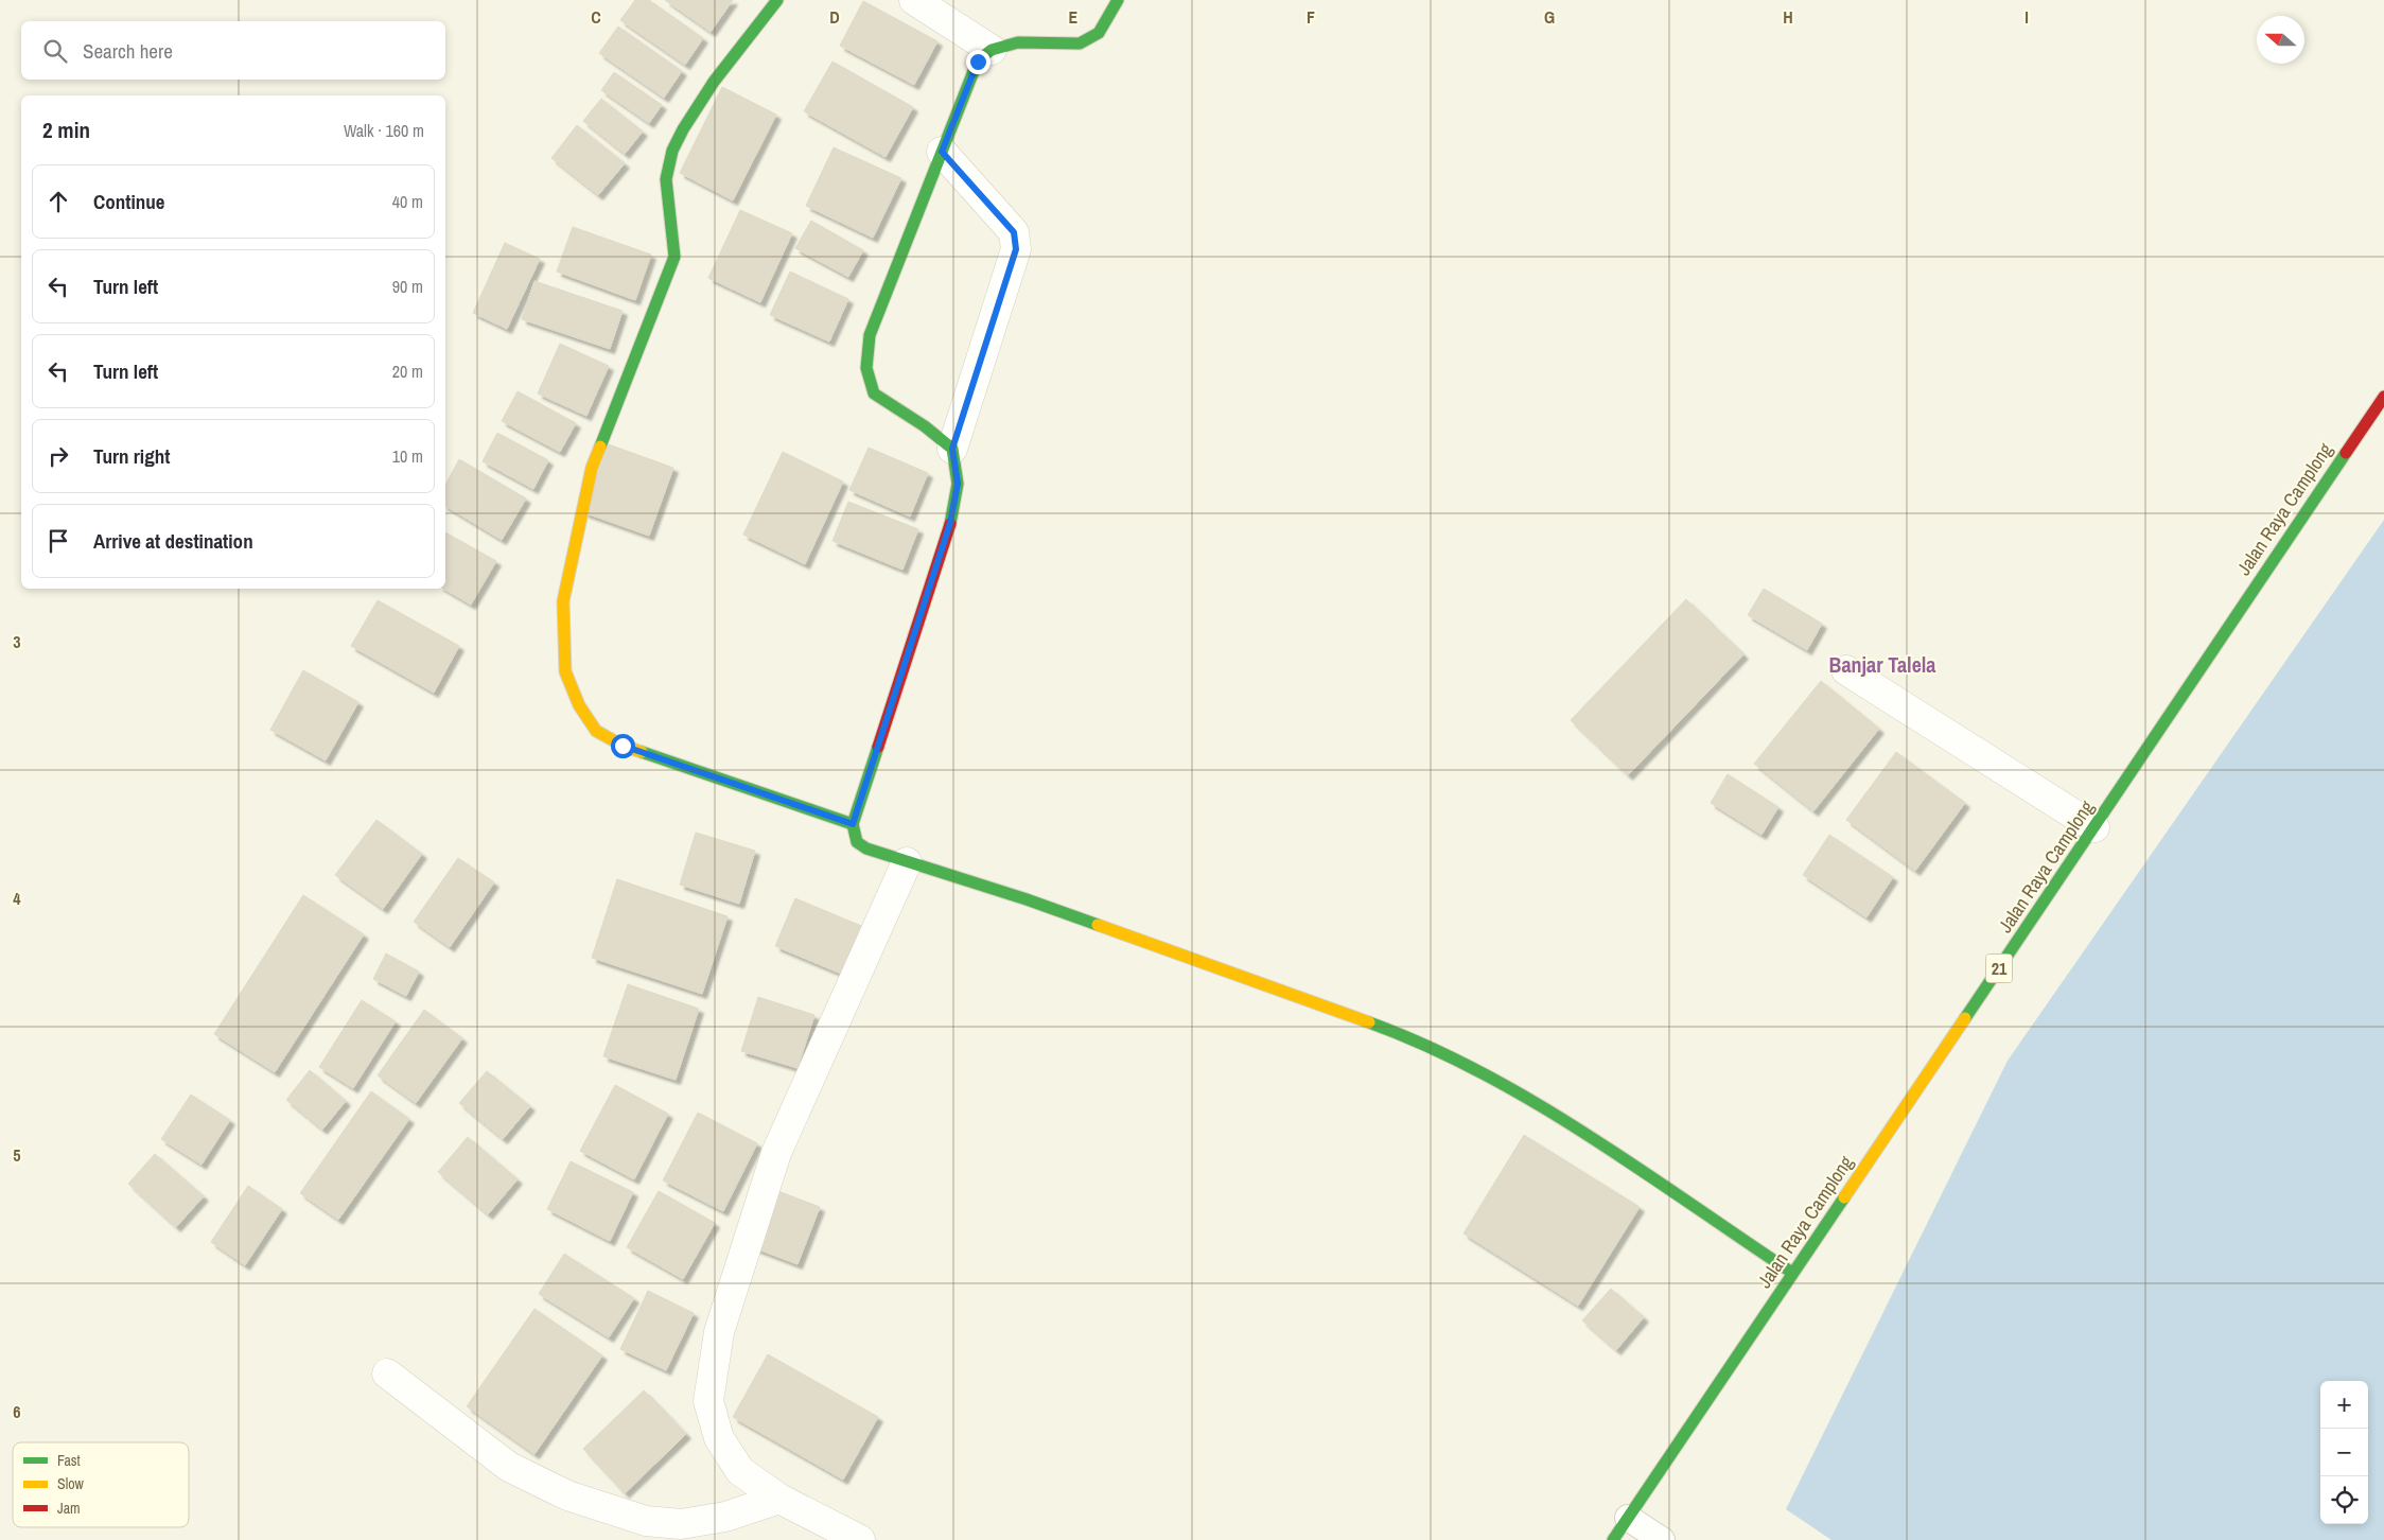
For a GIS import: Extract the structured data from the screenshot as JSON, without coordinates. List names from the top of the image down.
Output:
{
  "streets": {
    "main road": ["Jalan Raya Camplong", "21"]
  },
  "districts": ["Banjar Talela"],
  "legend": ["Fast", "Slow", "Jam"],
  "north": "left",
  "page": {
    "search": "Search here",
    "heading": ["2 min", "Walk · 160 m"],
    "list": [
      ["Continue", "40 m"],
      ["Turn left", "90 m"],
      ["Turn left", "20 m"],
      ["Turn right", "10 m"],
      "Arrive at destination"
    ],
    "map_buttons": ["+", "−"]
  },
  "grid": {
    "columns": [
      "C",
      "D",
      "E",
      "F",
      "G",
      "H",
      "I"
    ],
    "rows": [
      "3",
      "4",
      "5",
      "6"
    ]
  }
}
